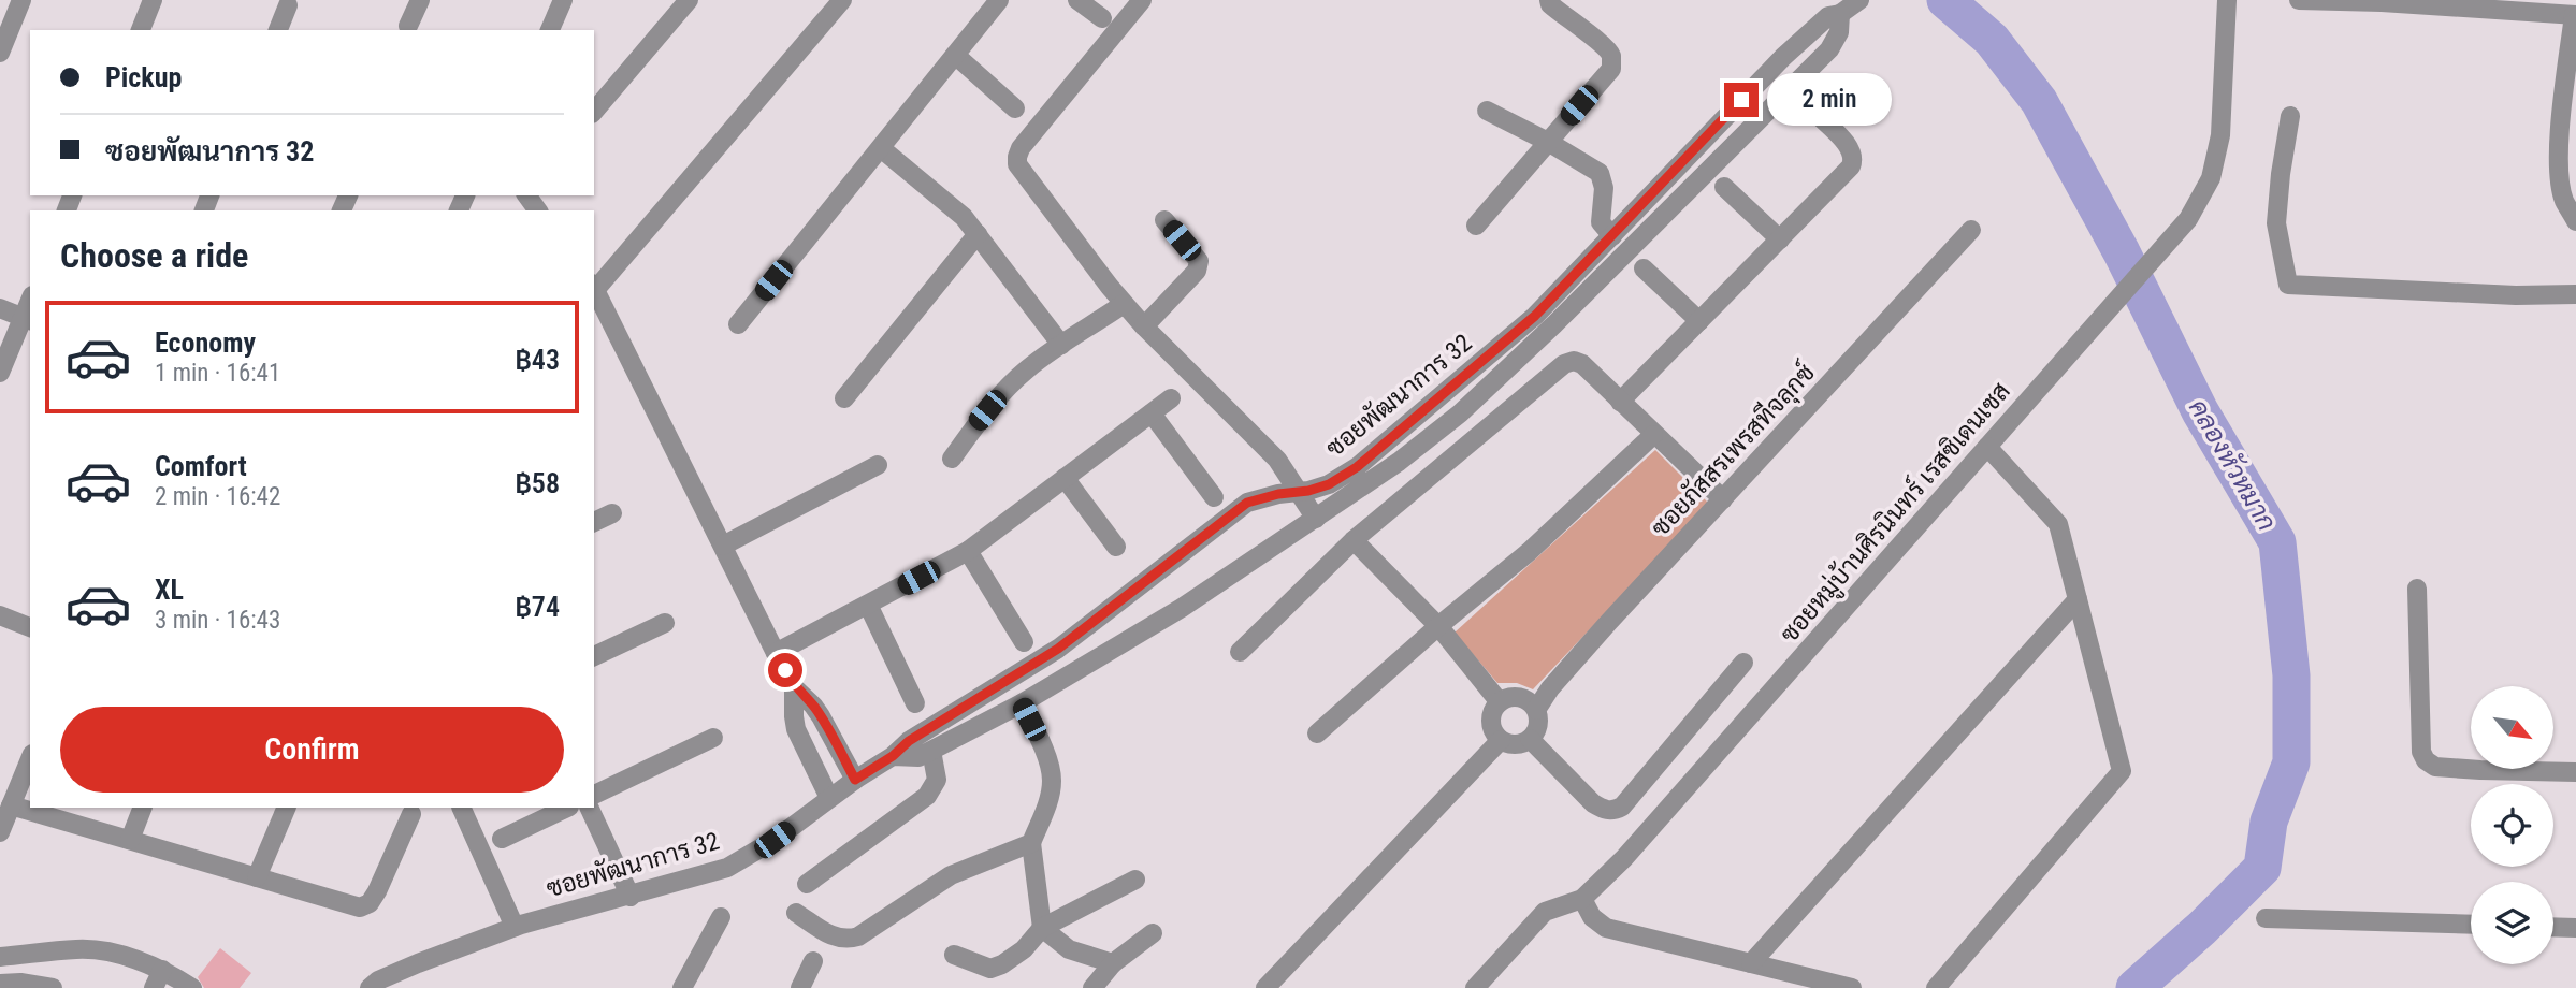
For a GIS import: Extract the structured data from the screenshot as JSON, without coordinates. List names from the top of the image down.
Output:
{
  "streets": {
    "street": ["ซอยพัฒนาการ 32", "ซอยภัสสรเพรสทีจลุกซ์", "ซอยหมู่บ้านศิรนินทร์ เรสซิเดนเซส"]
  },
  "water": ["คลองหัวหมาก"],
  "north": "bottom right",
  "page": {
    "banner": ["Pickup", "ซอยพัฒนาการ 32"],
    "bubble": "2 min",
    "heading": "Choose a ride",
    "list": [
      {
        "name": "Economy",
        "note": "1 min · 16:41",
        "value": "฿43"
      },
      {
        "name": "Comfort",
        "note": "2 min · 16:42",
        "value": "฿58"
      },
      {
        "name": "XL",
        "note": "3 min · 16:43",
        "value": "฿74"
      }
    ],
    "buttons": "Confirm"
  }
}
